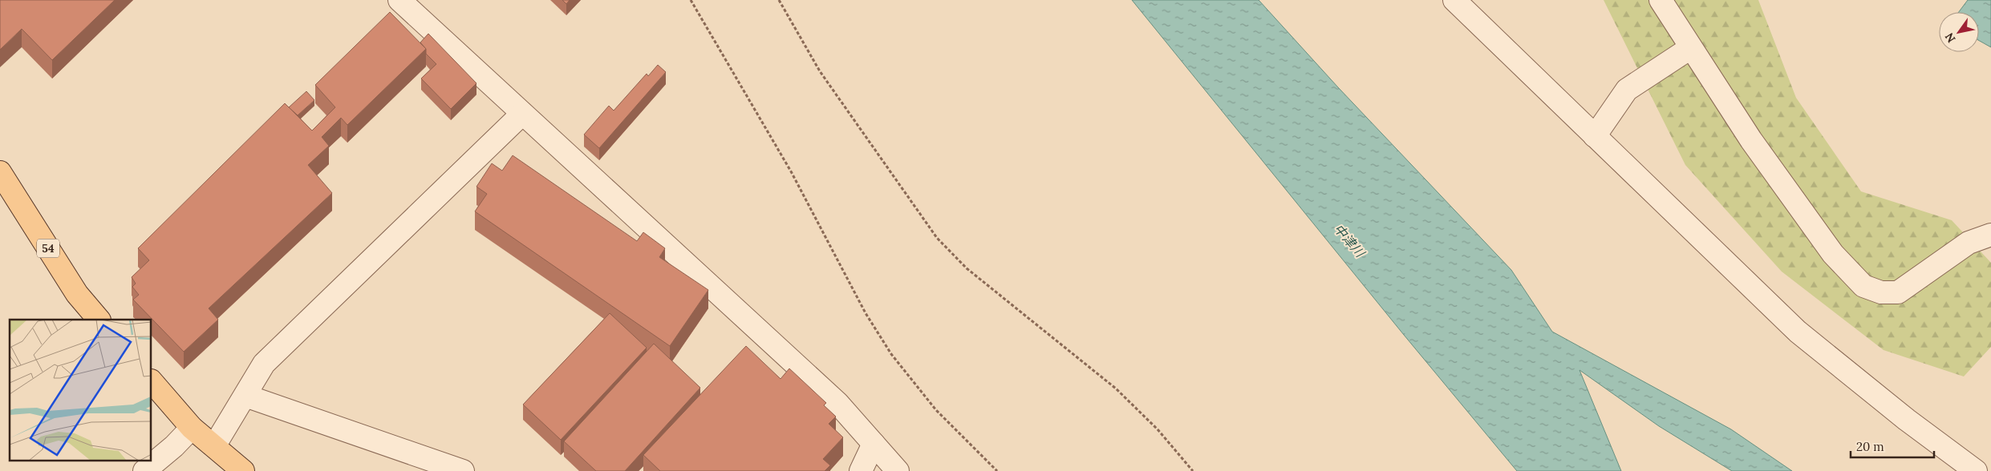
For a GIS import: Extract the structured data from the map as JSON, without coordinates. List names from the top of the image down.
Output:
{
  "streets": {
    "main road": ["54"]
  },
  "water": ["中津川"],
  "scale_bar": "20 m",
  "north": "bottom left"
}
